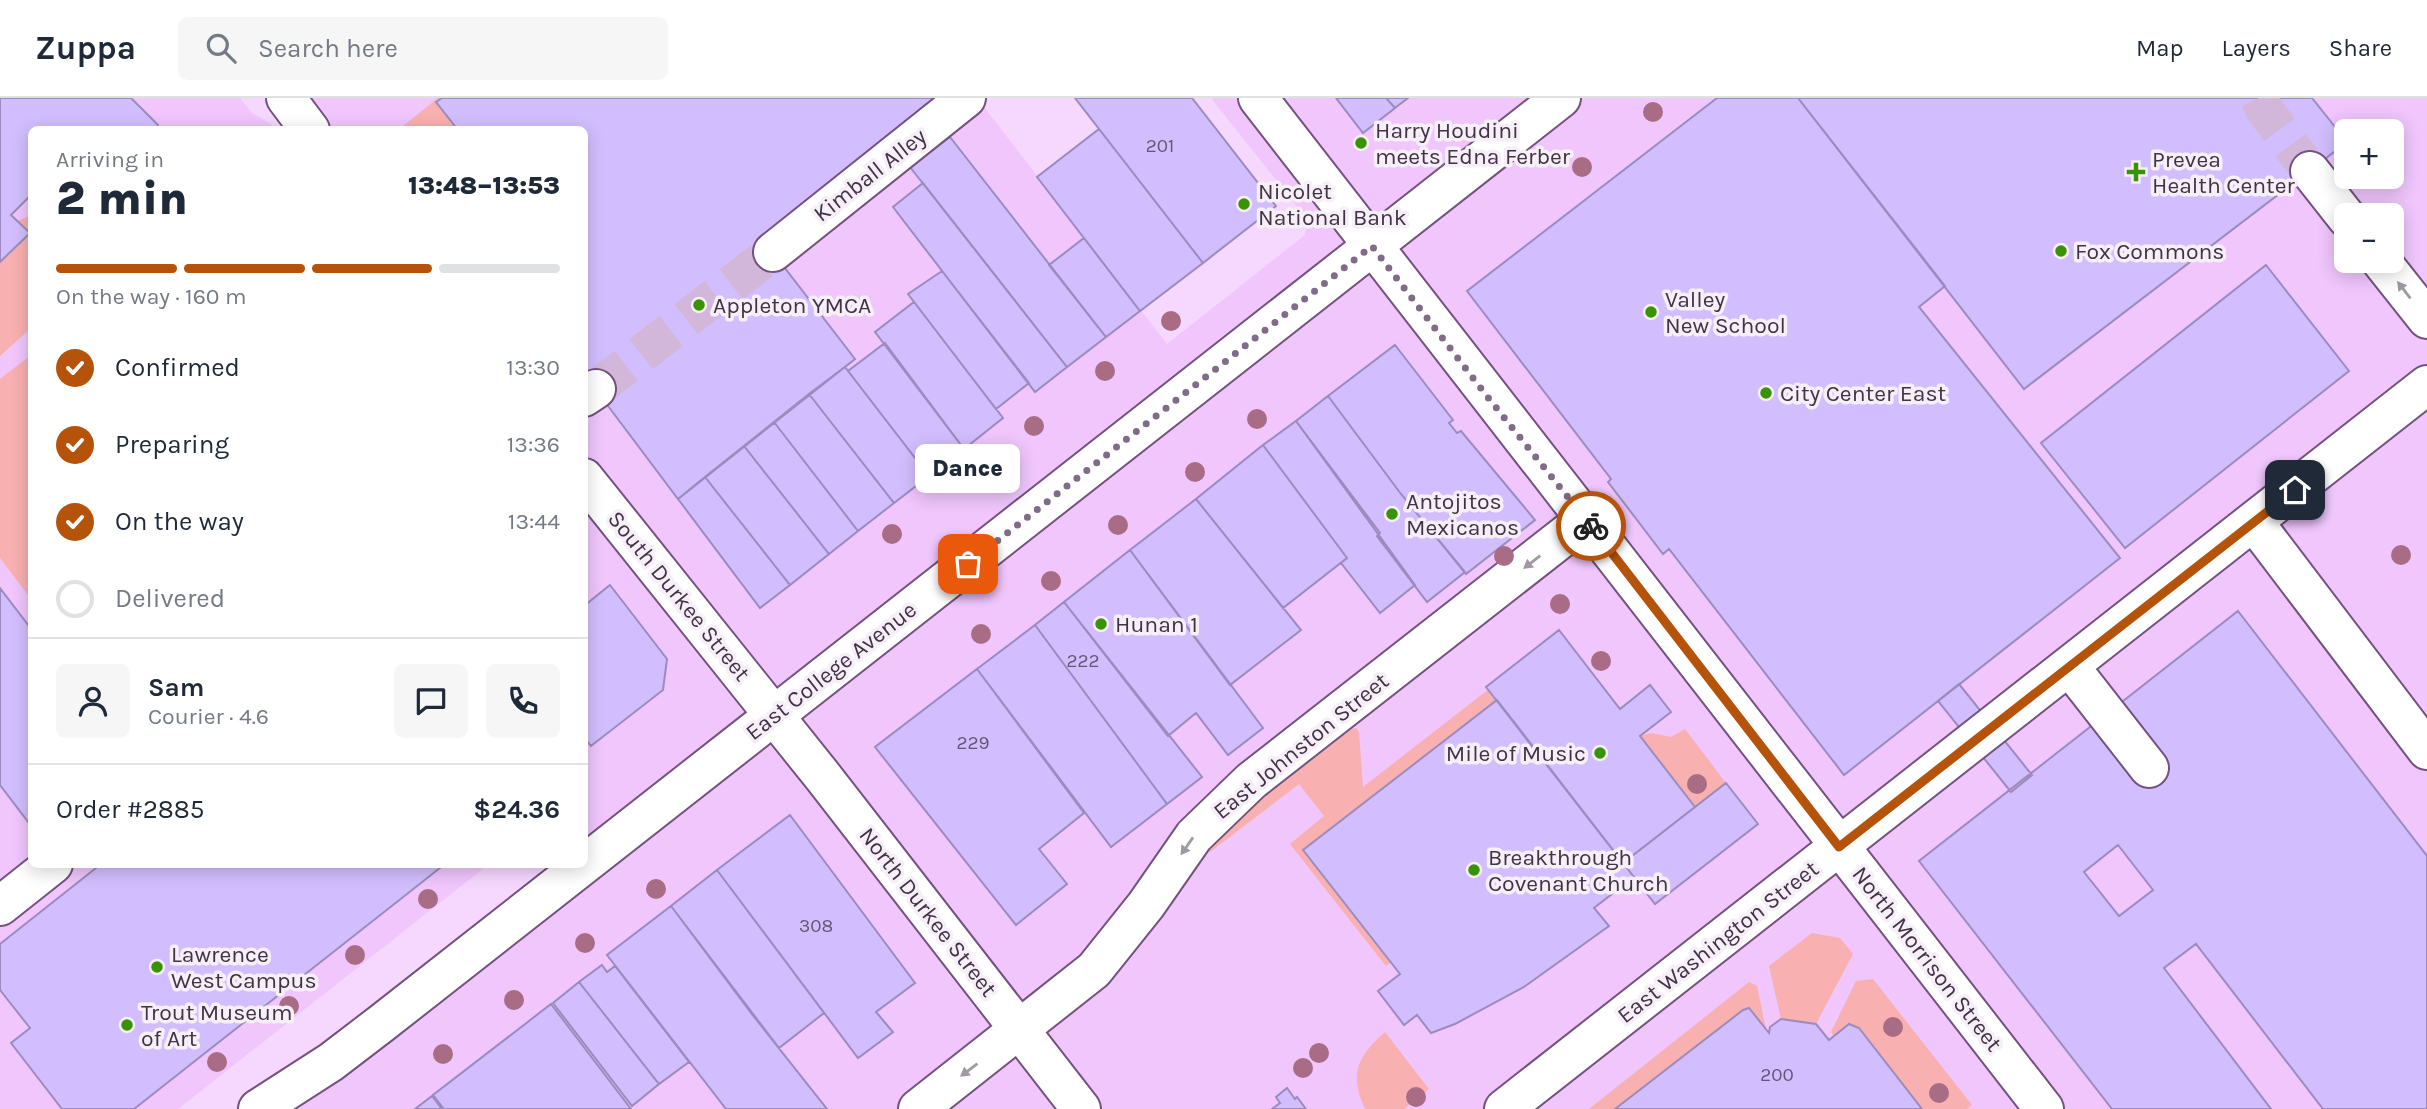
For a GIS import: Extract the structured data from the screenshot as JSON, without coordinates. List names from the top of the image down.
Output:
{
  "streets": {
    "main road": [
      "Kimball Alley",
      "South Durkee Street",
      "East College Avenue",
      "East Johnston Street",
      "North Durkee Street",
      "East Washington Street",
      "North Morrison Street"
    ]
  },
  "crossings": [
    ["South Durkee Street", "East College Avenue"],
    ["South Durkee Street", "North Durkee Street"],
    ["East College Avenue", "North Durkee Street"],
    ["East College Avenue", "North Morrison Street"],
    ["East Johnston Street", "North Durkee Street"],
    ["East Johnston Street", "North Morrison Street"],
    ["East Washington Street", "North Morrison Street"]
  ],
  "one_way": ["East Johnston Street"],
  "places": {
    "other": [
      "Harry Houdini meets Edna Ferber",
      "Nicolet National Bank",
      "Fox Commons",
      "Appleton YMCA",
      "Valley New School",
      "City Center East",
      "Antojitos Mexicanos",
      "Dance",
      "Hunan 1",
      "Mile of Music",
      "Breakthrough Covenant Church",
      "Lawrence West Campus",
      "Trout Museum of Art"
    ],
    "health": ["Prevea Health Center"]
  },
  "house_numbers": [
    "201",
    "222",
    "229",
    "308",
    "200"
  ],
  "page": {
    "header": "Zuppa",
    "search": "Search here",
    "nav": ["Map", "Layers", "Share"],
    "map_buttons": ["+", "−"],
    "heading": ["2 min", "Arriving in", "13:48–13:53"],
    "panel": [
      "Sam",
      "Courier · 4.6",
      "Order #2885",
      "$24.36"
    ],
    "bar": "On the way · 160 m",
    "list": [
      ["Confirmed", "13:30"],
      ["Preparing", "13:36"],
      ["On the way", "13:44"],
      "Delivered"
    ],
    "bubble": "Dance"
  }
}
